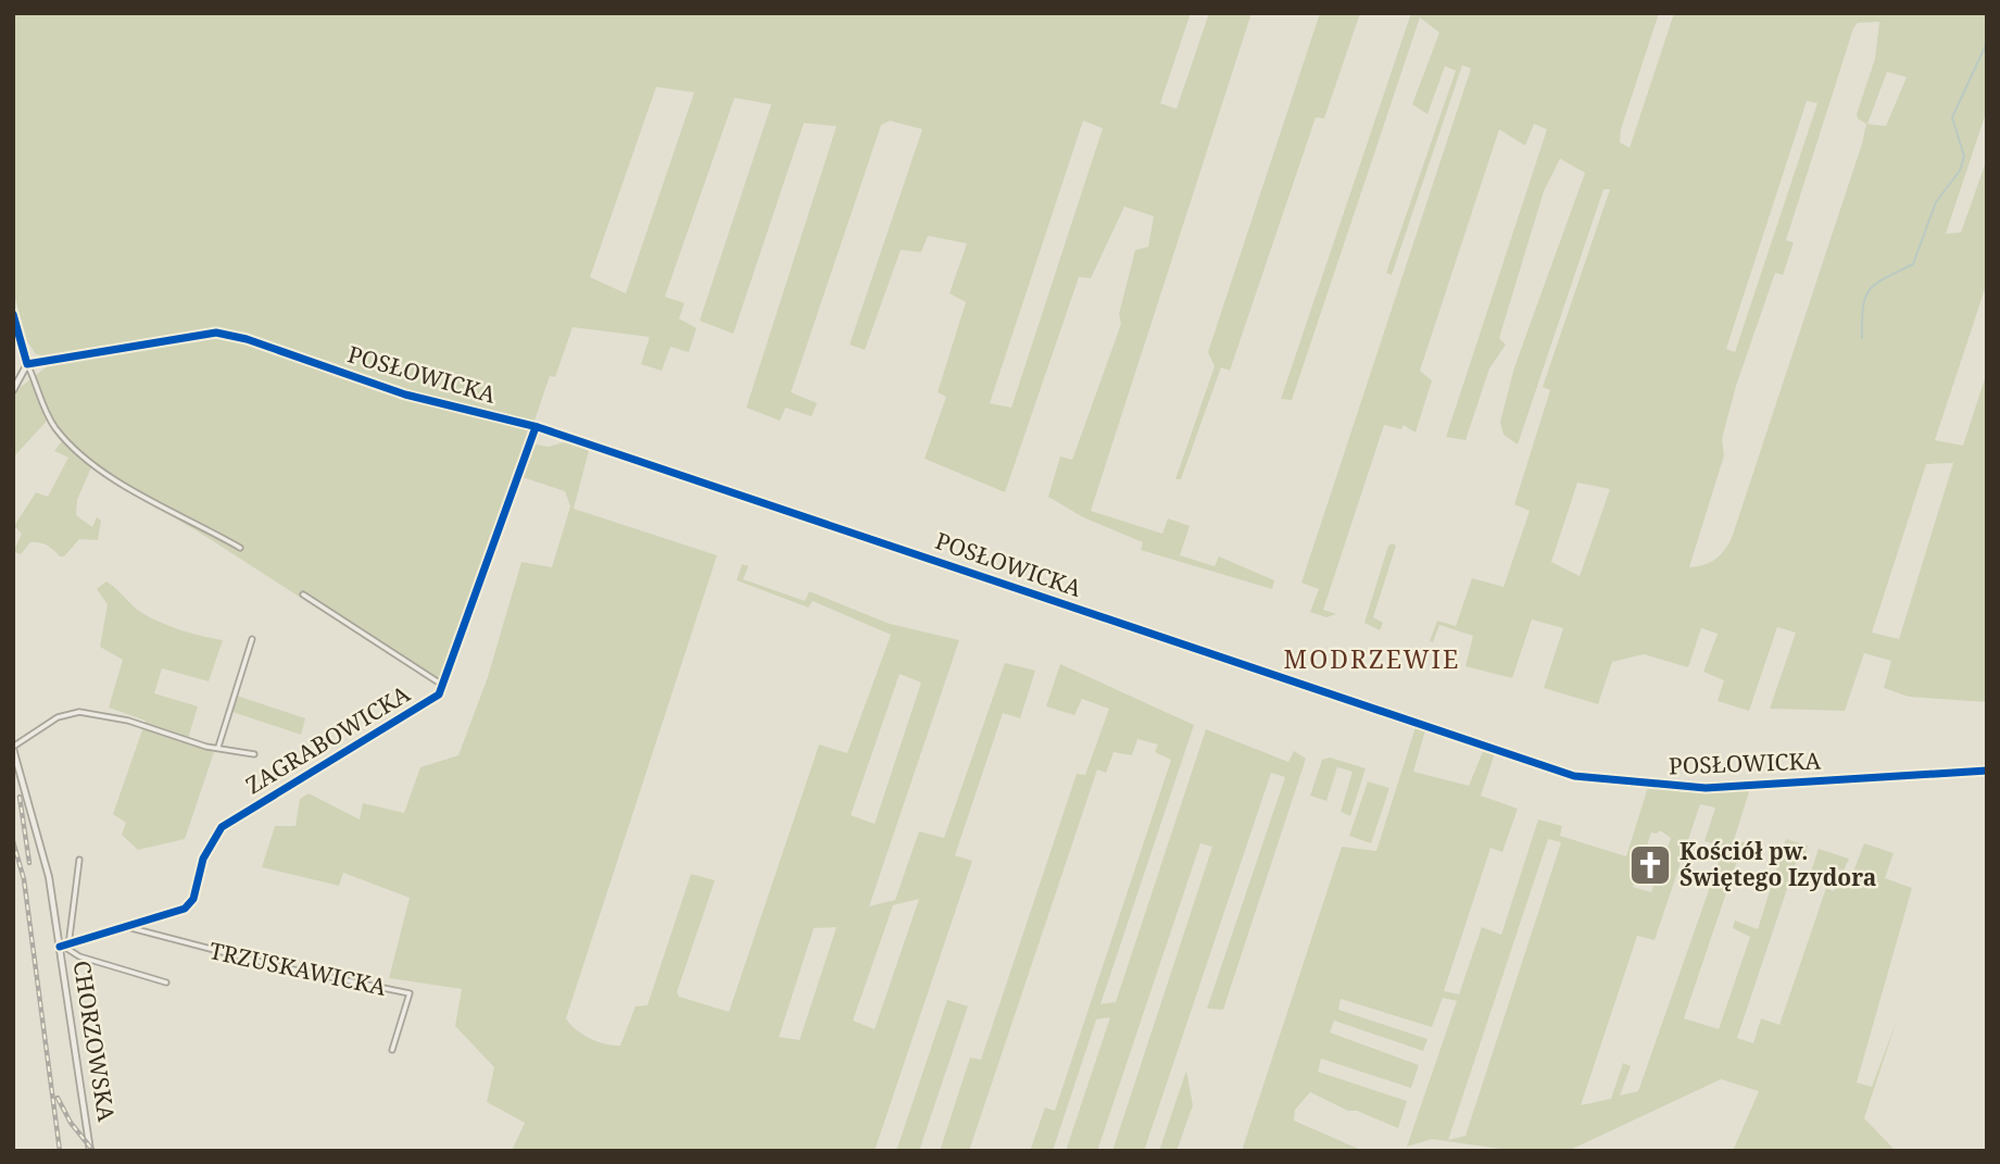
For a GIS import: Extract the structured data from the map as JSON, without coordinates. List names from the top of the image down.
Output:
{
  "streets": {
    "street": [
      "POSŁOWICKA",
      "ZAGRABOWICKA",
      "TRZUSKAWICKA",
      "CHORZOWSKA"
    ]
  },
  "crossings": [
    ["POSŁOWICKA", "ZAGRABOWICKA"],
    ["ZAGRABOWICKA", "TRZUSKAWICKA"],
    ["ZAGRABOWICKA", "CHORZOWSKA"]
  ],
  "districts": ["MODRZEWIE"],
  "places": {
    "church": ["Kościół pw. Świętego Izydora"]
  }
}
